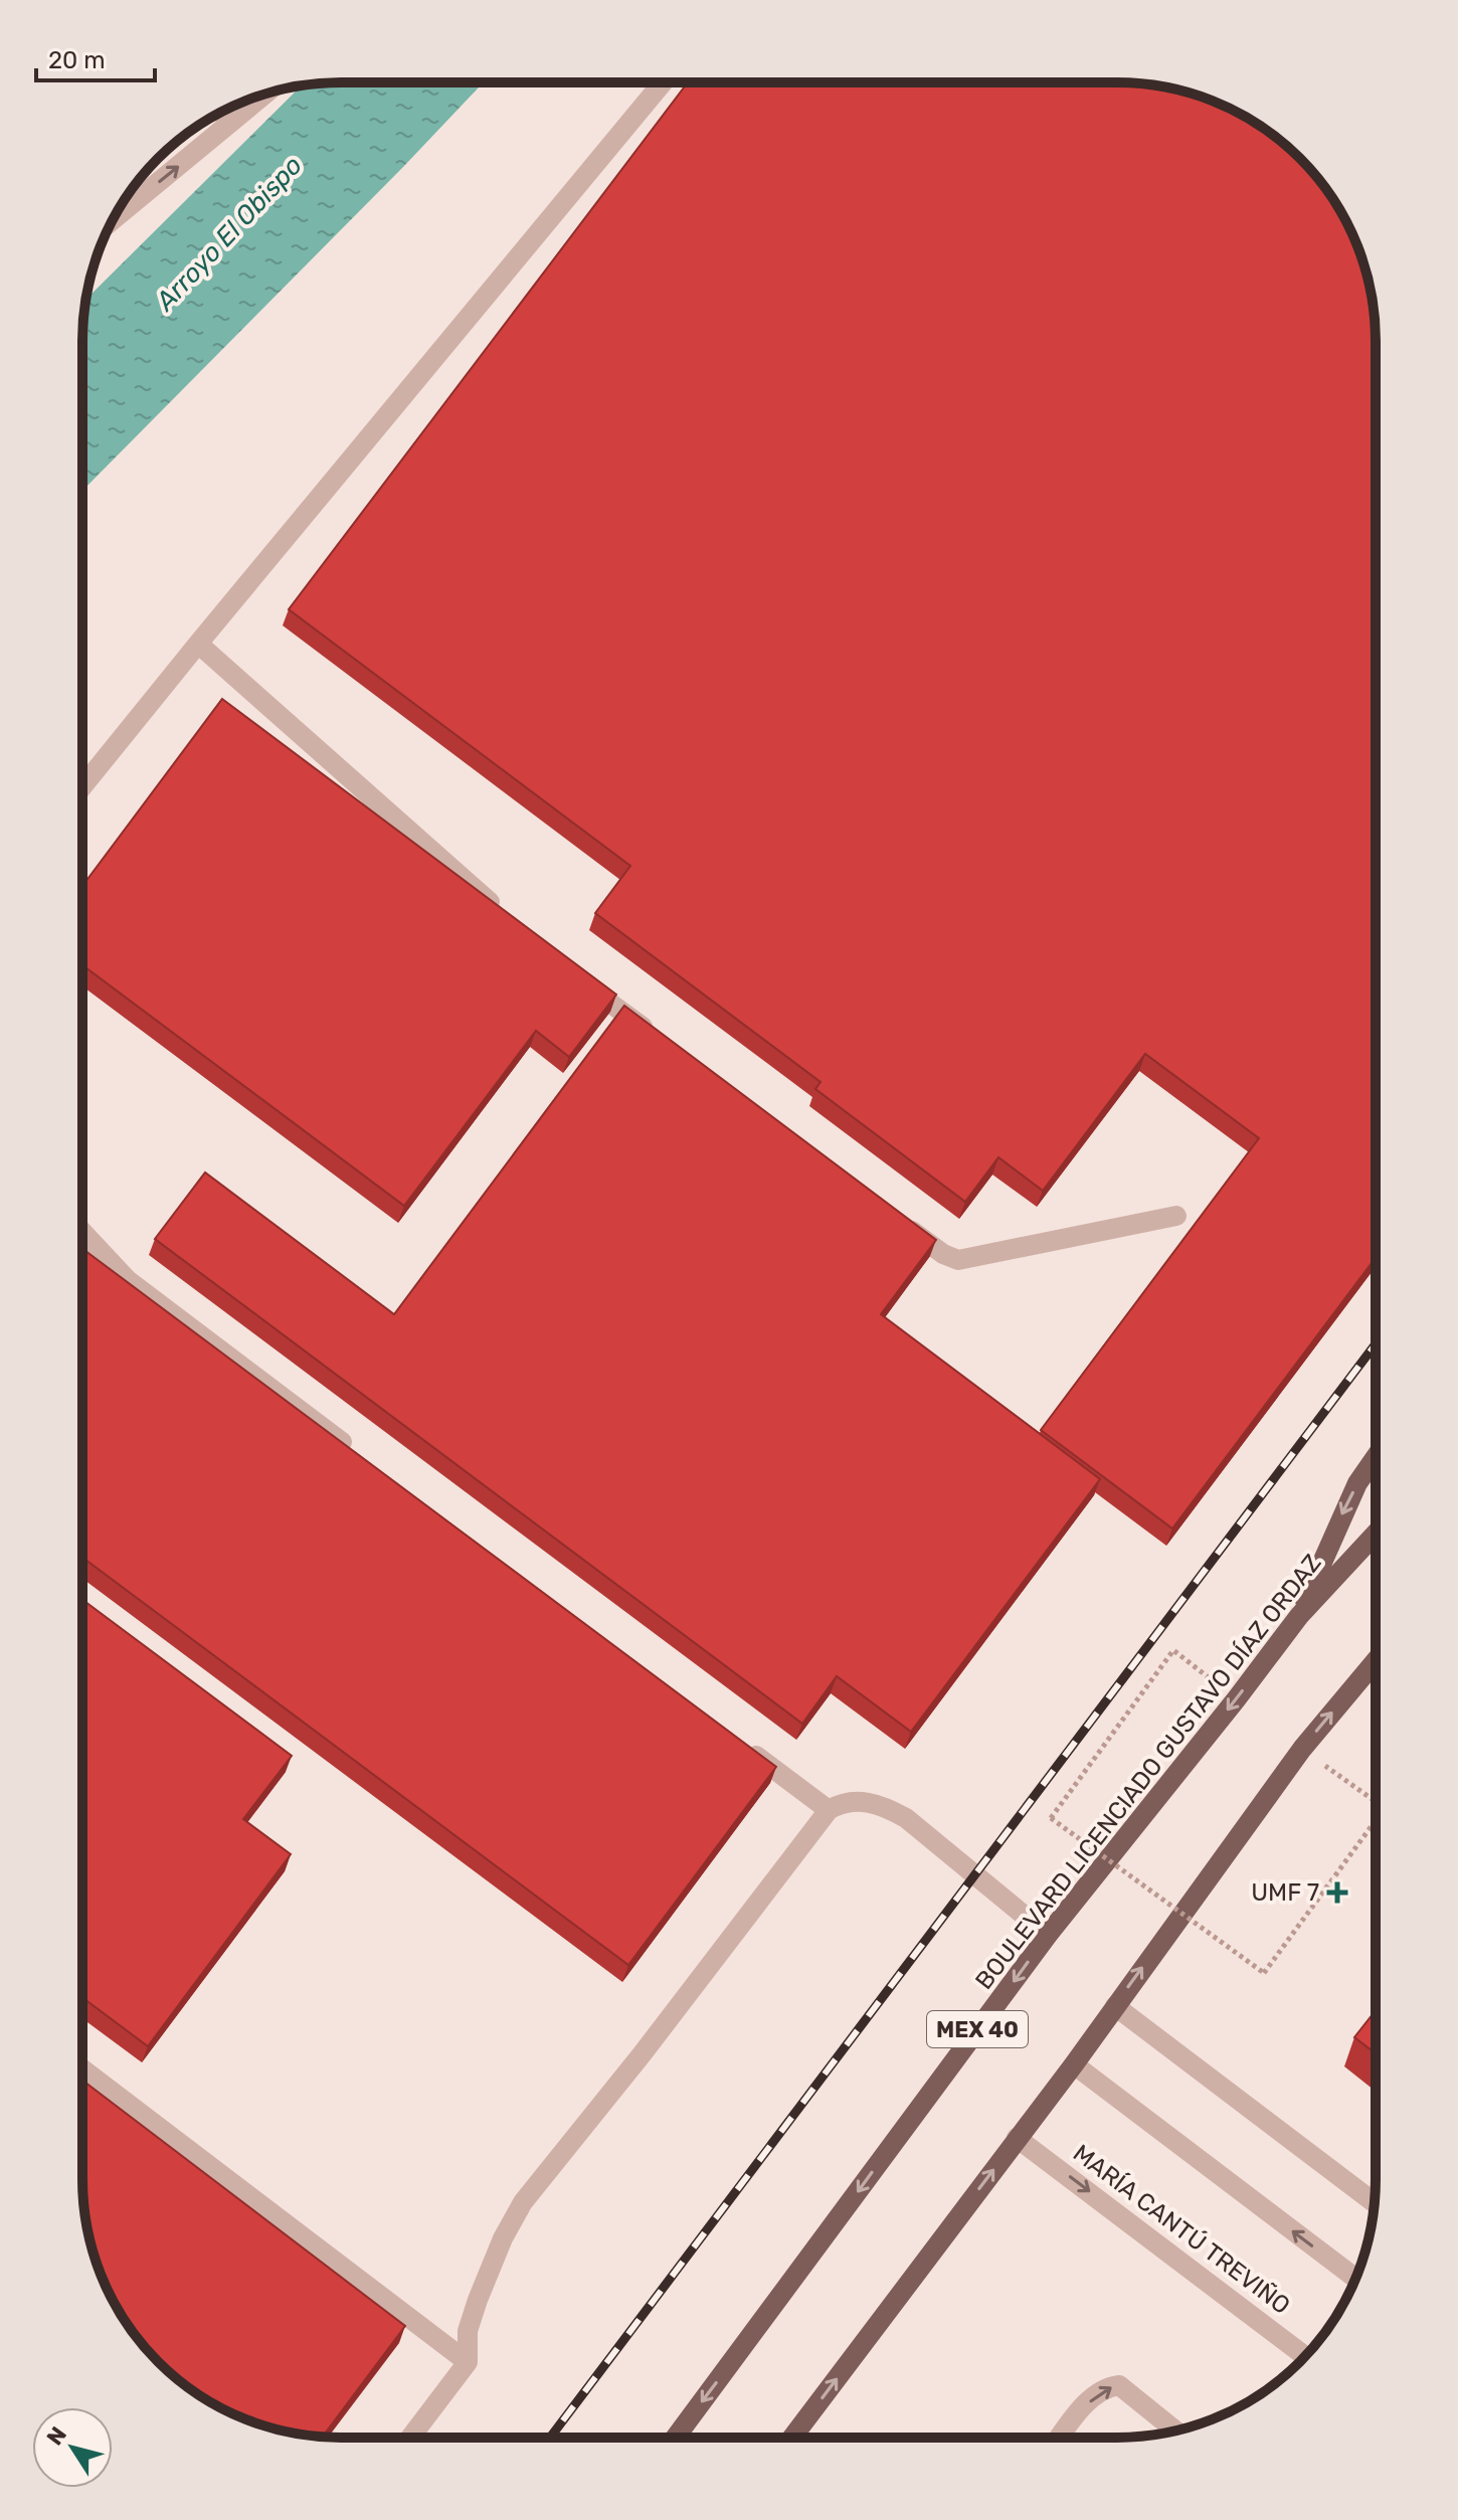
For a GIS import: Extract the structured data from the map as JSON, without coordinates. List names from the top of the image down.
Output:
{
  "streets": {
    "main road": ["BOULEVARD LICENCIADO GUSTAVO DÍAZ ORDAZ", "MEX 40"],
    "street": ["MARÍA CANTÚ TREVIÑO"]
  },
  "water": ["Arroyo El Obispo"],
  "places": {
    "health": ["UMF 7"]
  },
  "scale_bar": "20 m",
  "north": "top left"
}
